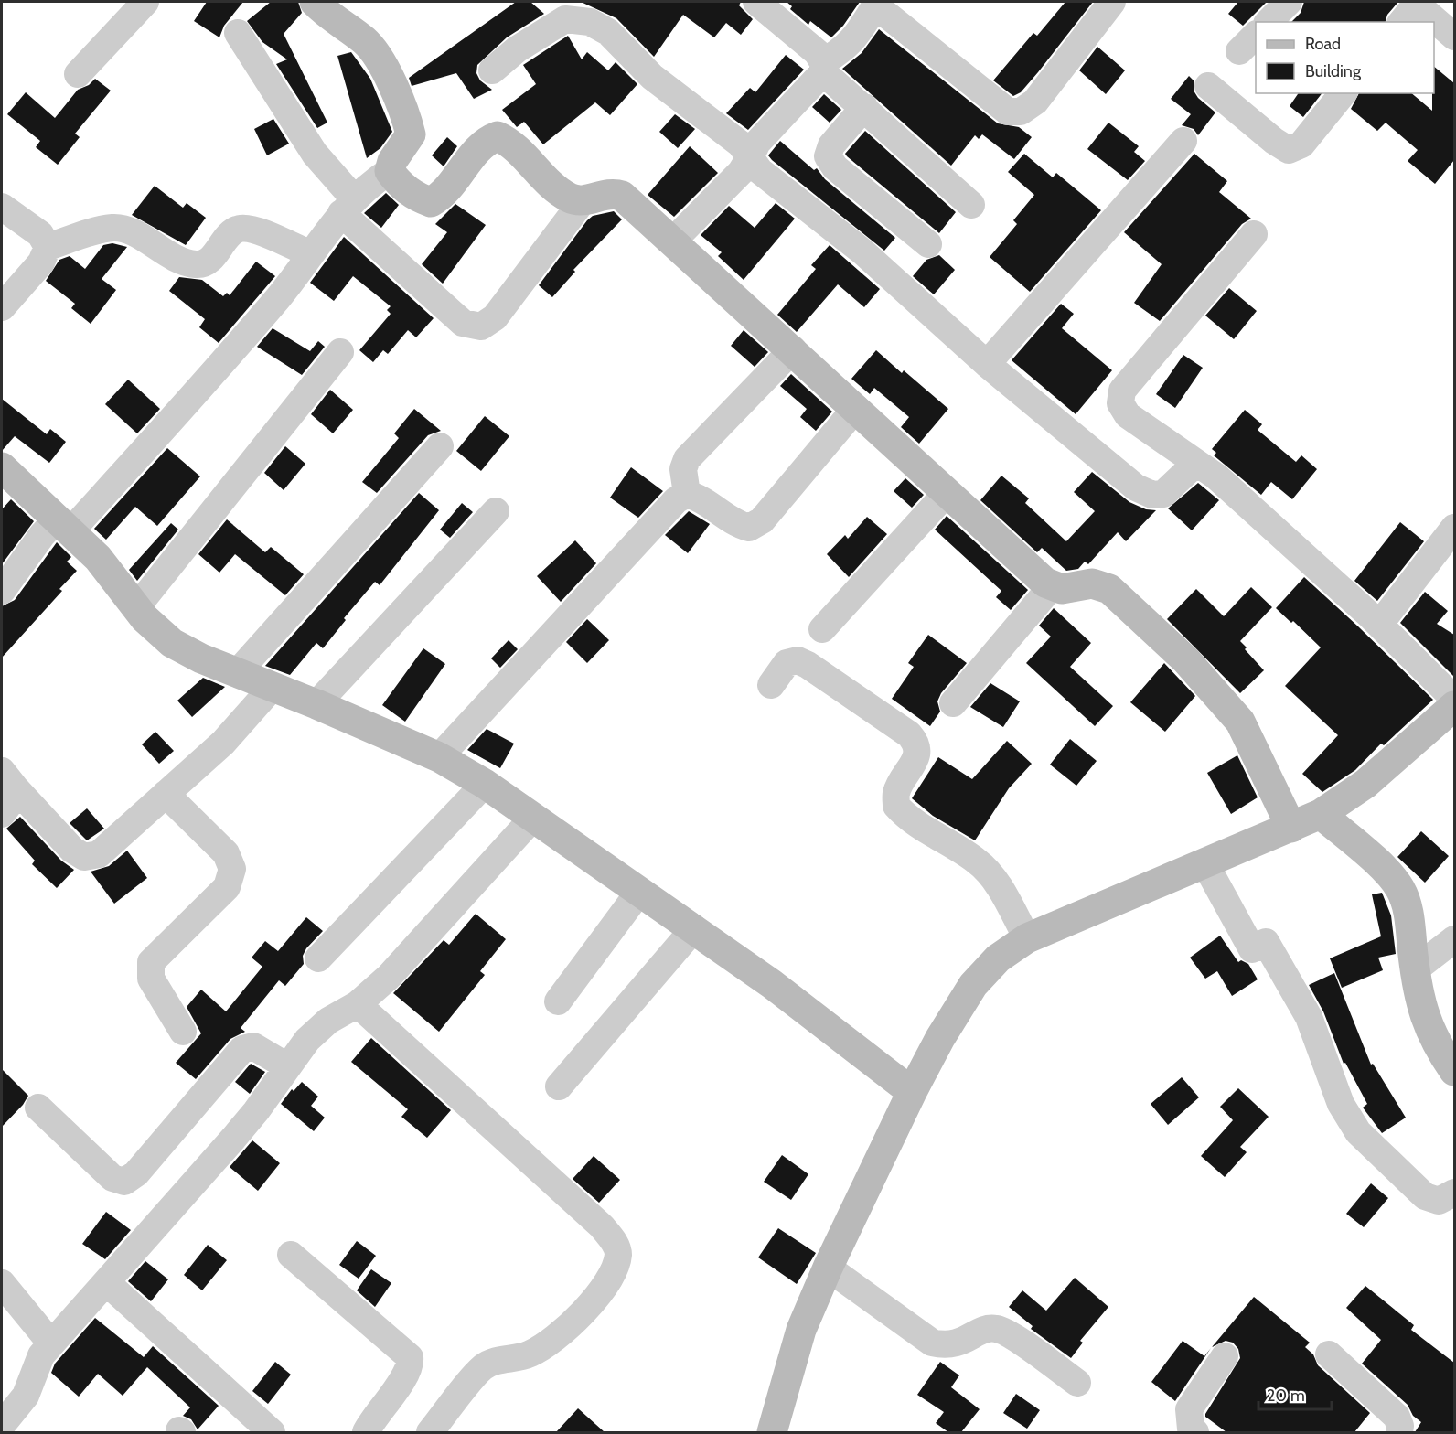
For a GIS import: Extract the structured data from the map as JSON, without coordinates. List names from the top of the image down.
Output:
{
  "legend": ["Road", "Building"],
  "scale_bar": "20 m"
}
